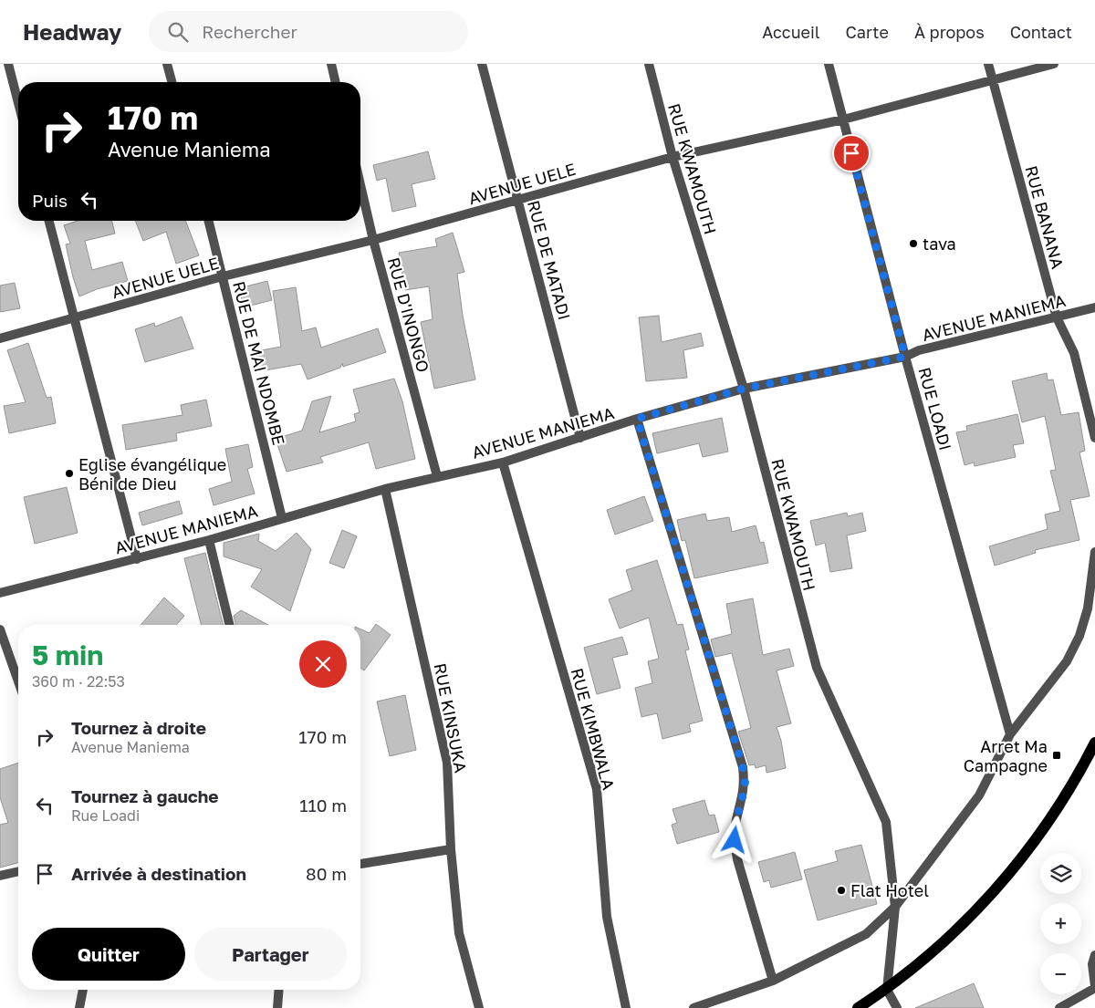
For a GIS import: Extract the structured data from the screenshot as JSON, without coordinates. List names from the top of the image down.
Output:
{
  "streets": {
    "street": [
      "RUE KWAMOUTH",
      "AVENUE UELE",
      "RUE BANANA",
      "RUE DE MATADI",
      "RUE D'INONGO",
      "AVENUE MANIEMA",
      "RUE DE MAI NDOMBE",
      "RUE LOADI",
      "RUE KINSUKA",
      "RUE KIMBWALA"
    ]
  },
  "crossings": [
    ["RUE KWAMOUTH", "AVENUE UELE"],
    ["RUE KWAMOUTH", "AVENUE MANIEMA"],
    ["AVENUE UELE", "RUE BANANA"],
    ["AVENUE UELE", "RUE DE MATADI"],
    ["AVENUE UELE", "RUE D'INONGO"],
    ["AVENUE UELE", "RUE DE MAI NDOMBE"],
    ["AVENUE UELE", "RUE LOADI"],
    ["RUE BANANA", "AVENUE MANIEMA"],
    ["RUE DE MATADI", "AVENUE MANIEMA"],
    ["RUE D'INONGO", "AVENUE MANIEMA"],
    ["AVENUE MANIEMA", "RUE DE MAI NDOMBE"],
    ["AVENUE MANIEMA", "RUE LOADI"],
    ["AVENUE MANIEMA", "RUE KINSUKA"],
    ["AVENUE MANIEMA", "RUE KIMBWALA"]
  ],
  "places": {
    "other": ["tava", "Eglise évangélique Béni de Dieu", "Flat Hotel"],
    "transit": ["Arret Ma Campagne"]
  },
  "page": {
    "header": "Headway",
    "search": "Rechercher",
    "nav": [
      "Accueil",
      "Carte",
      "À propos",
      "Contact"
    ],
    "turn": ["170 m", "Avenue Maniema"],
    "then": "Puis",
    "heading": ["5 min", "360 m · 22:53"],
    "list": [
      {
        "name": "Tournez à droite",
        "note": "Avenue Maniema",
        "value": "170 m"
      },
      {
        "name": "Tournez à gauche",
        "note": "Rue Loadi",
        "value": "110 m"
      },
      {
        "name": "Arrivée à destination",
        "value": "80 m"
      }
    ],
    "map_buttons": ["+", "−"],
    "buttons": ["Quitter", "Partager"]
  }
}
